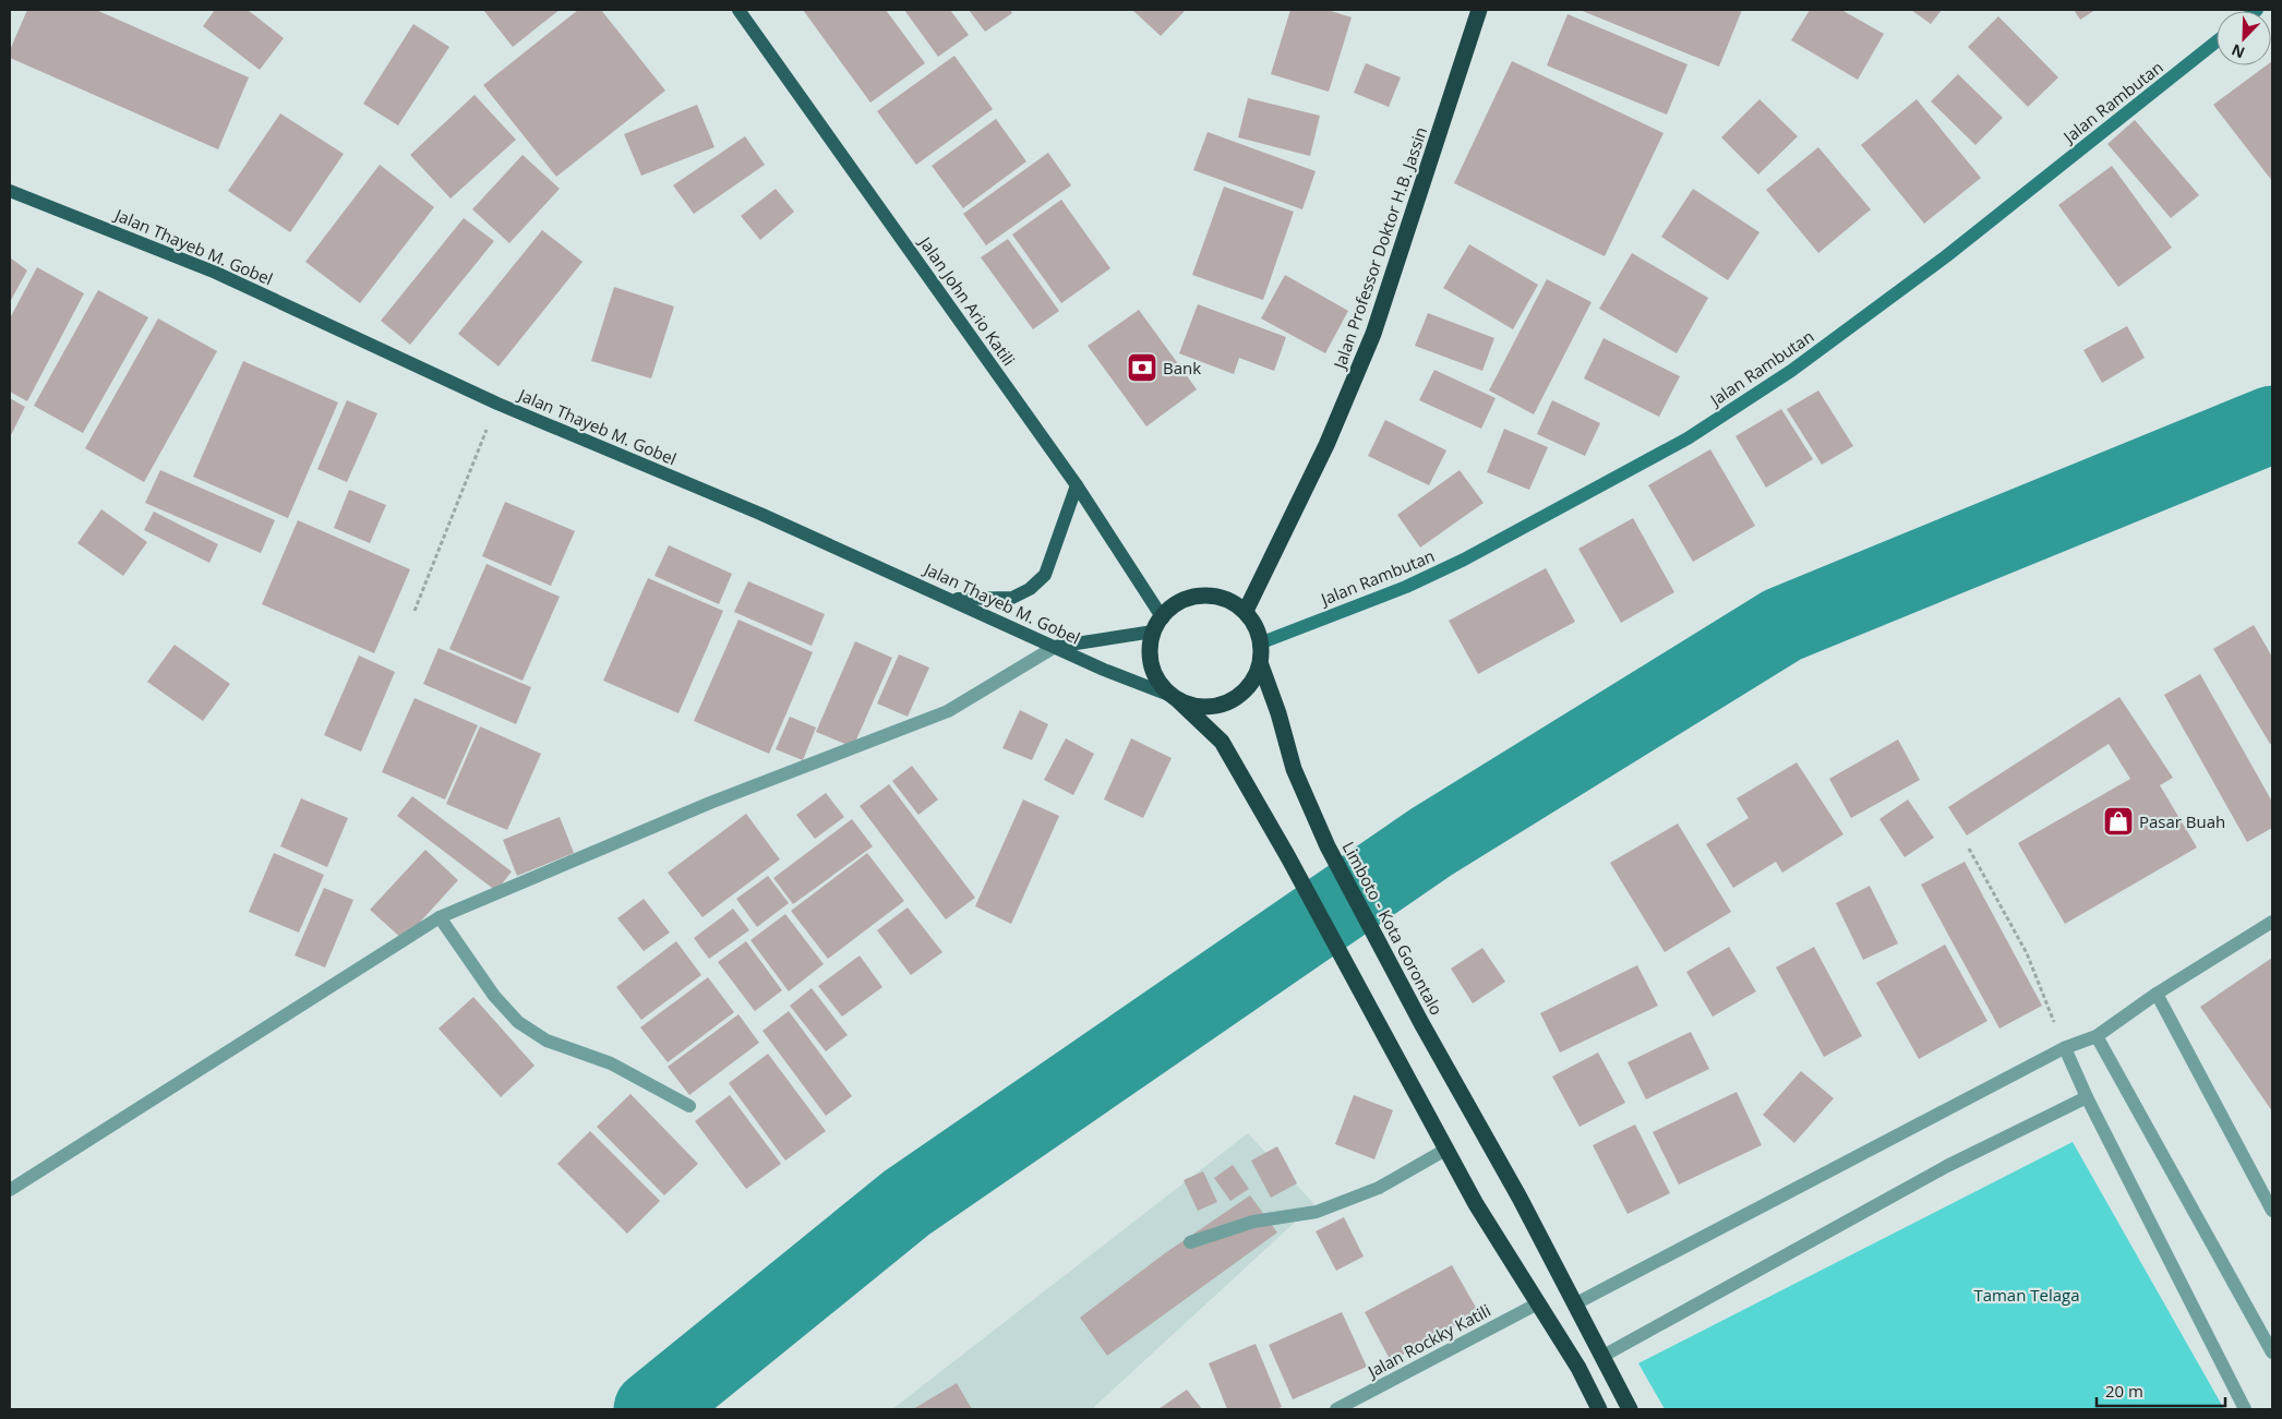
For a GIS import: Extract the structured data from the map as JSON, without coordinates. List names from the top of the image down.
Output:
{
  "streets": {
    "highway": ["Jalan Professor Doktor H.B. Jassin", "Limboto - Kota Gorontalo"],
    "main road": ["Jalan Thayeb M. Gobel", "Jalan John Ario Katili"],
    "street": ["Jalan Rambutan", "Jalan Rockky Katili"]
  },
  "crossings": [
    ["Jalan Rambutan", "Jalan Thayeb M. Gobel"],
    ["Jalan Rambutan", "Jalan Professor Doktor H.B. Jassin"],
    ["Jalan Rambutan", "Jalan John Ario Katili"],
    ["Jalan Rambutan", "Limboto - Kota Gorontalo"],
    ["Jalan Thayeb M. Gobel", "Jalan Professor Doktor H.B. Jassin"],
    ["Jalan Thayeb M. Gobel", "Jalan John Ario Katili"],
    ["Jalan Thayeb M. Gobel", "Limboto - Kota Gorontalo"],
    ["Jalan Professor Doktor H.B. Jassin", "Jalan John Ario Katili"],
    ["Jalan Professor Doktor H.B. Jassin", "Limboto - Kota Gorontalo"],
    ["Jalan John Ario Katili", "Limboto - Kota Gorontalo"]
  ],
  "parks": ["Taman Telaga"],
  "places": {
    "bank": ["Bank"],
    "shop": ["Pasar Buah"]
  },
  "scale_bar": "20 m",
  "north": "bottom left"
}
